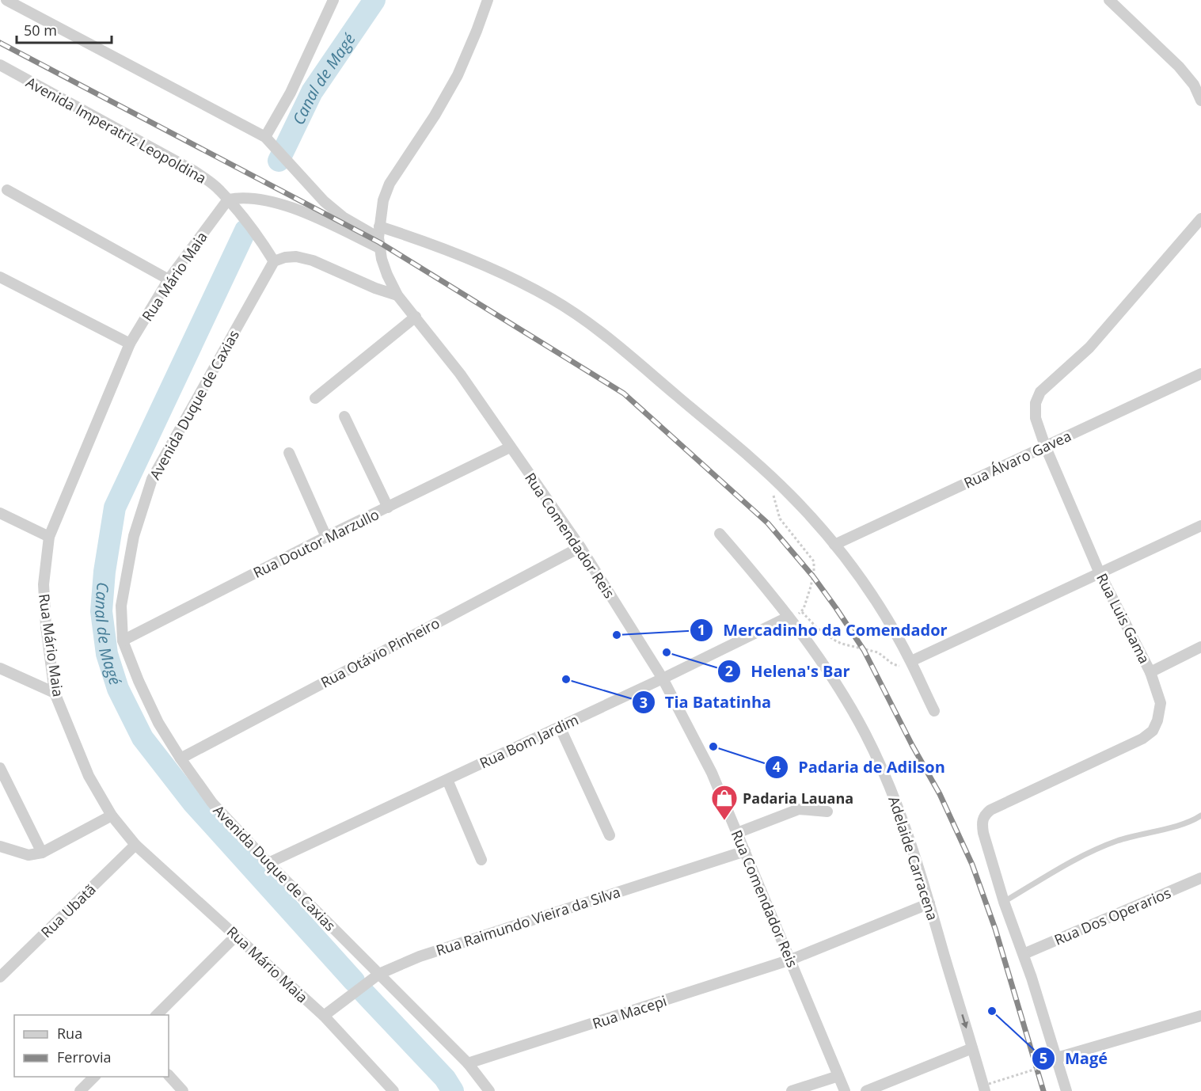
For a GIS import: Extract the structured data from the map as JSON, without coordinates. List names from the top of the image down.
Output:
{
  "streets": {
    "street": [
      "Avenida Imperatriz Leopoldina",
      "Rua Mário Maia",
      "Avenida Duque de Caxias",
      "Rua Álvaro Gavea",
      "Rua Comendador Reis",
      "Rua Doutor Marzullo",
      "Rua Luis Gama",
      "Rua Otávio Pinheiro",
      "Rua Bom Jardim",
      "Adelaide Carracena",
      "Rua Ubatã",
      "Rua Dos Operarios",
      "Rua Raimundo Vieira da Silva",
      "Rua Macepi"
    ]
  },
  "crossings": [
    ["Avenida Imperatriz Leopoldina", "Rua Mário Maia"],
    ["Avenida Imperatriz Leopoldina", "Avenida Duque de Caxias"],
    ["Rua Mário Maia", "Rua Ubatã"],
    ["Rua Mário Maia", "Rua Raimundo Vieira da Silva"],
    ["Avenida Duque de Caxias", "Rua Doutor Marzullo"],
    ["Avenida Duque de Caxias", "Rua Otávio Pinheiro"],
    ["Avenida Duque de Caxias", "Rua Bom Jardim"],
    ["Avenida Duque de Caxias", "Rua Raimundo Vieira da Silva"],
    ["Avenida Duque de Caxias", "Rua Macepi"],
    ["Rua Álvaro Gavea", "Rua Luis Gama"],
    ["Rua Comendador Reis", "Rua Doutor Marzullo"],
    ["Rua Comendador Reis", "Rua Otávio Pinheiro"],
    ["Rua Comendador Reis", "Rua Bom Jardim"],
    ["Rua Comendador Reis", "Rua Raimundo Vieira da Silva"],
    ["Rua Comendador Reis", "Rua Macepi"],
    ["Rua Luis Gama", "Rua Dos Operarios"],
    ["Rua Bom Jardim", "Adelaide Carracena"],
    ["Adelaide Carracena", "Rua Macepi"]
  ],
  "water": ["Canal de Magé"],
  "places": {
    "other": [
      "Mercadinho da Comendador",
      "Helena's Bar",
      "Tia Batatinha",
      "Padaria de Adilson",
      "Magé"
    ],
    "shop": ["Padaria Lauana"]
  },
  "legend": ["Rua", "Ferrovia"],
  "scale_bar": "50 m"
}
